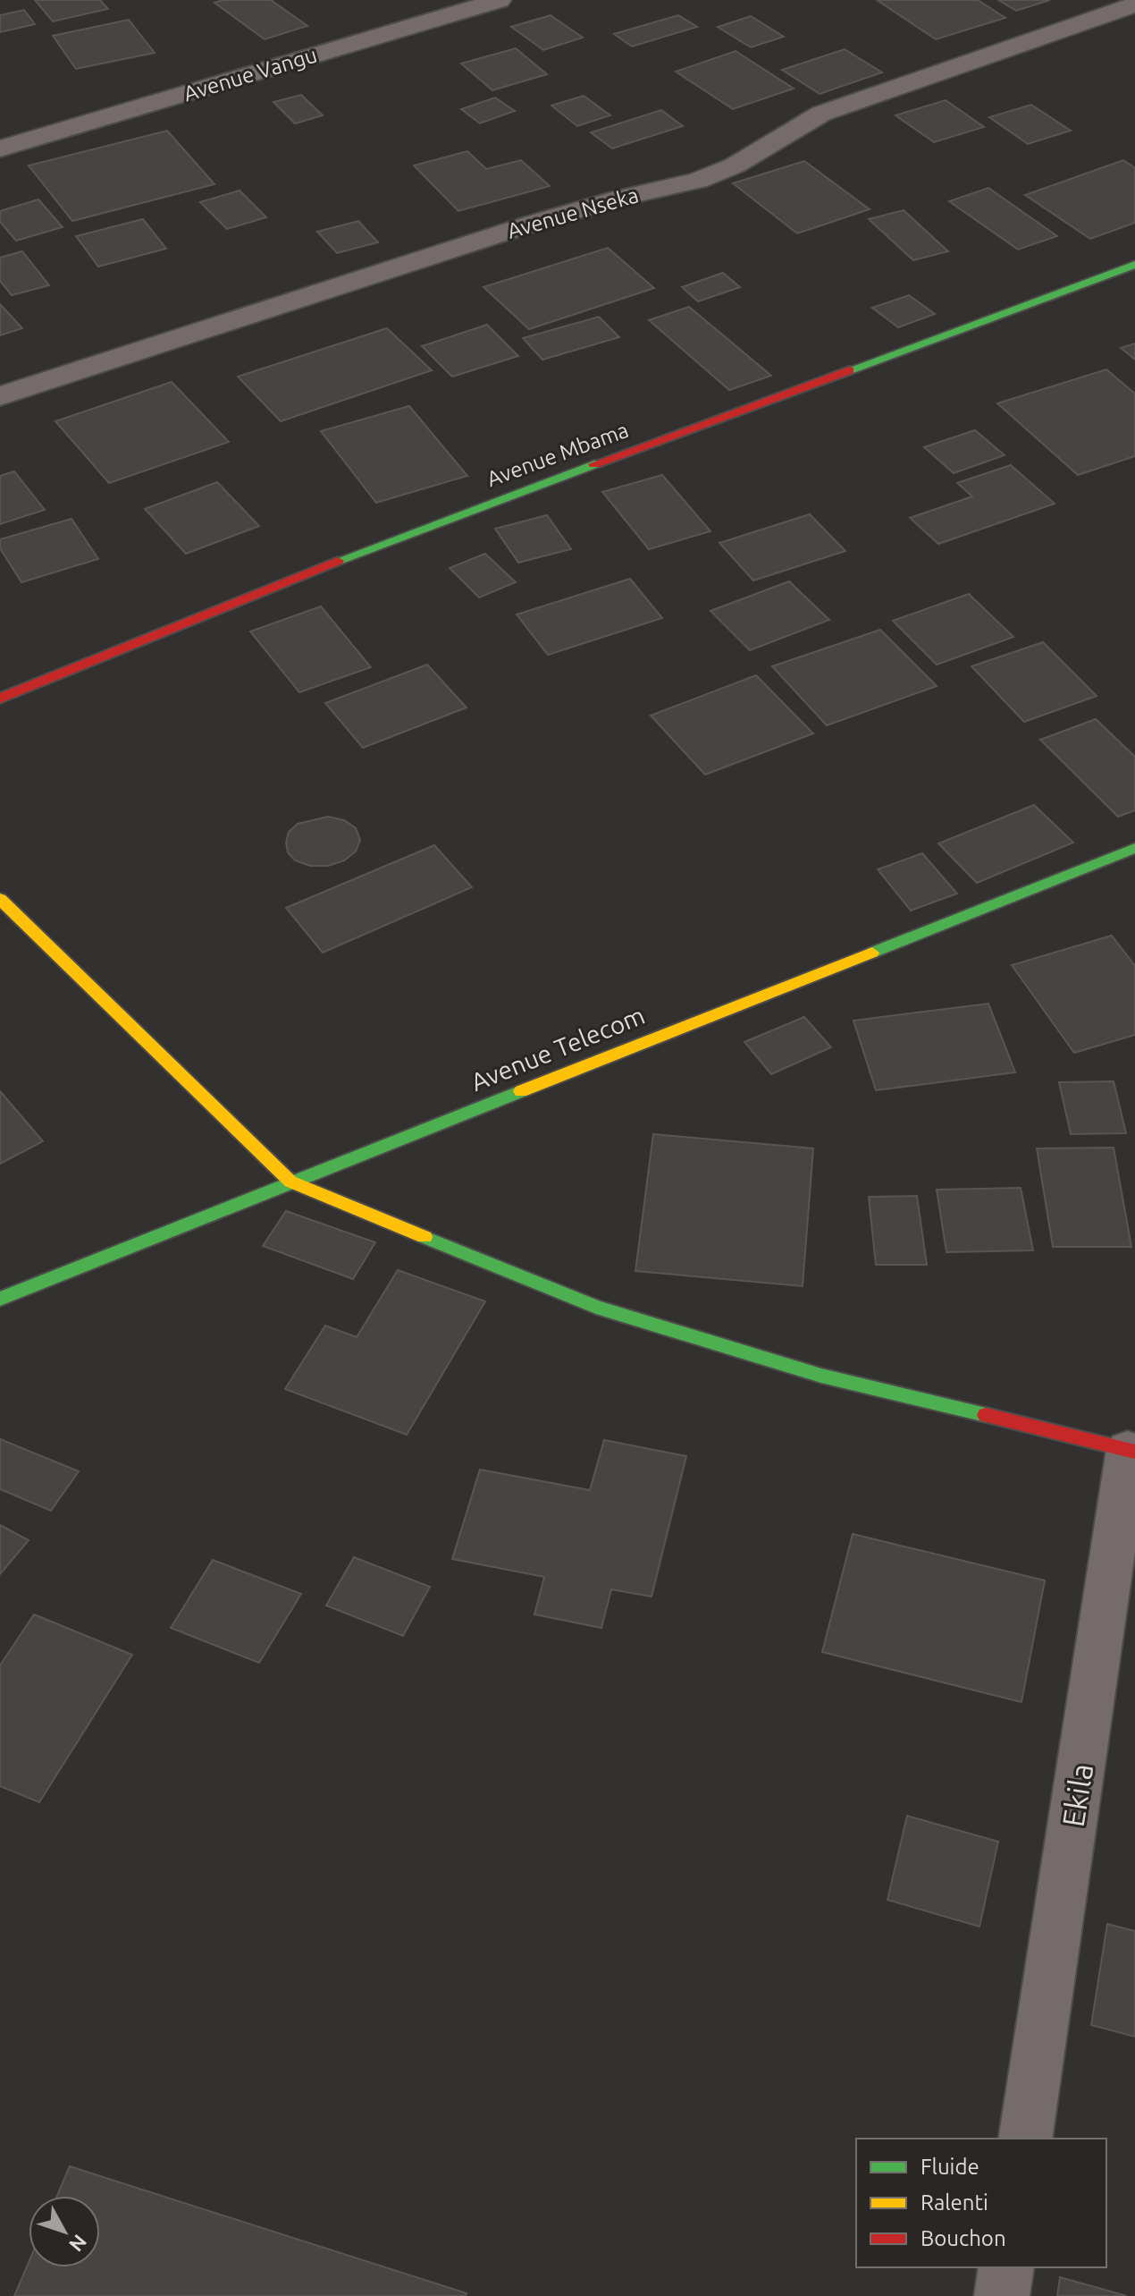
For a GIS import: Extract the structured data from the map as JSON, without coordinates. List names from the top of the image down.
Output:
{
  "streets": {
    "street": [
      "Avenue Vangu",
      "Avenue Nseka",
      "Avenue Mbama",
      "Avenue Telecom",
      "Ekila"
    ]
  },
  "legend": ["Fluide", "Ralenti", "Bouchon"],
  "north": "bottom right"
}
